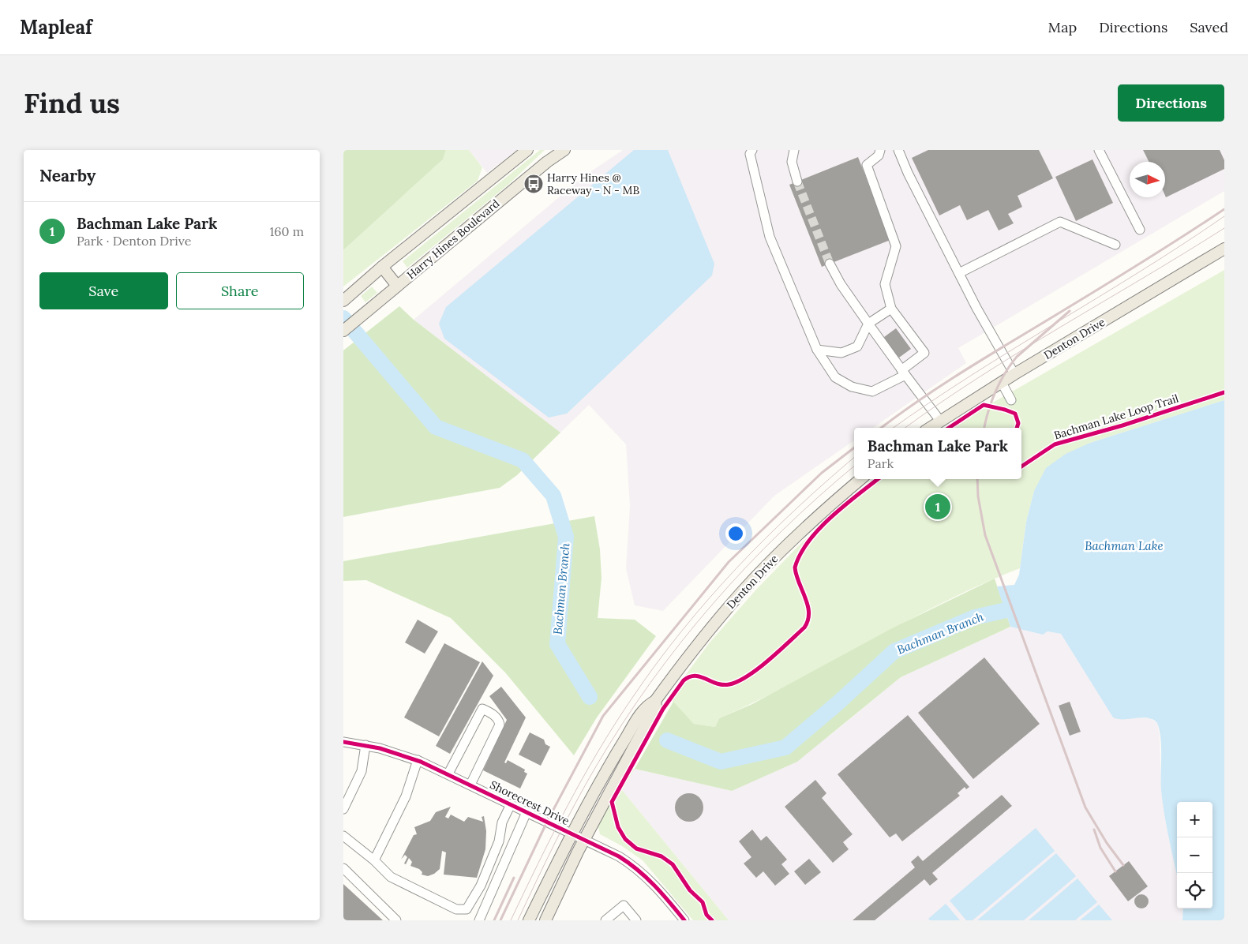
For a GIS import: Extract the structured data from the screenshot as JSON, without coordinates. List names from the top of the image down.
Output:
{
  "streets": {
    "main road": ["Harry Hines Boulevard", "Denton Drive"],
    "street": ["Shorecrest Drive"],
    "cycle path": ["Bachman Lake Loop Trail"]
  },
  "crossings": [
    ["Denton Drive", "Shorecrest Drive"]
  ],
  "water": ["Bachman Lake", "Bachman Branch"],
  "places": {
    "bus stop": ["Harry Hines @ Raceway - N - MB"]
  },
  "north": "right",
  "page": {
    "header": "Mapleaf",
    "nav": ["Map", "Directions", "Saved"],
    "buttons": [
      "Directions",
      ["Save", "Share"]
    ],
    "title": "Find us",
    "heading": "Nearby",
    "list": [
      {
        "mark": "1",
        "name": "Bachman Lake Park",
        "note": "Park · Denton Drive",
        "value": "160 m"
      }
    ],
    "popup": ["Bachman Lake Park", "Park"],
    "pins": "1",
    "map_buttons": ["+", "−"]
  }
}
